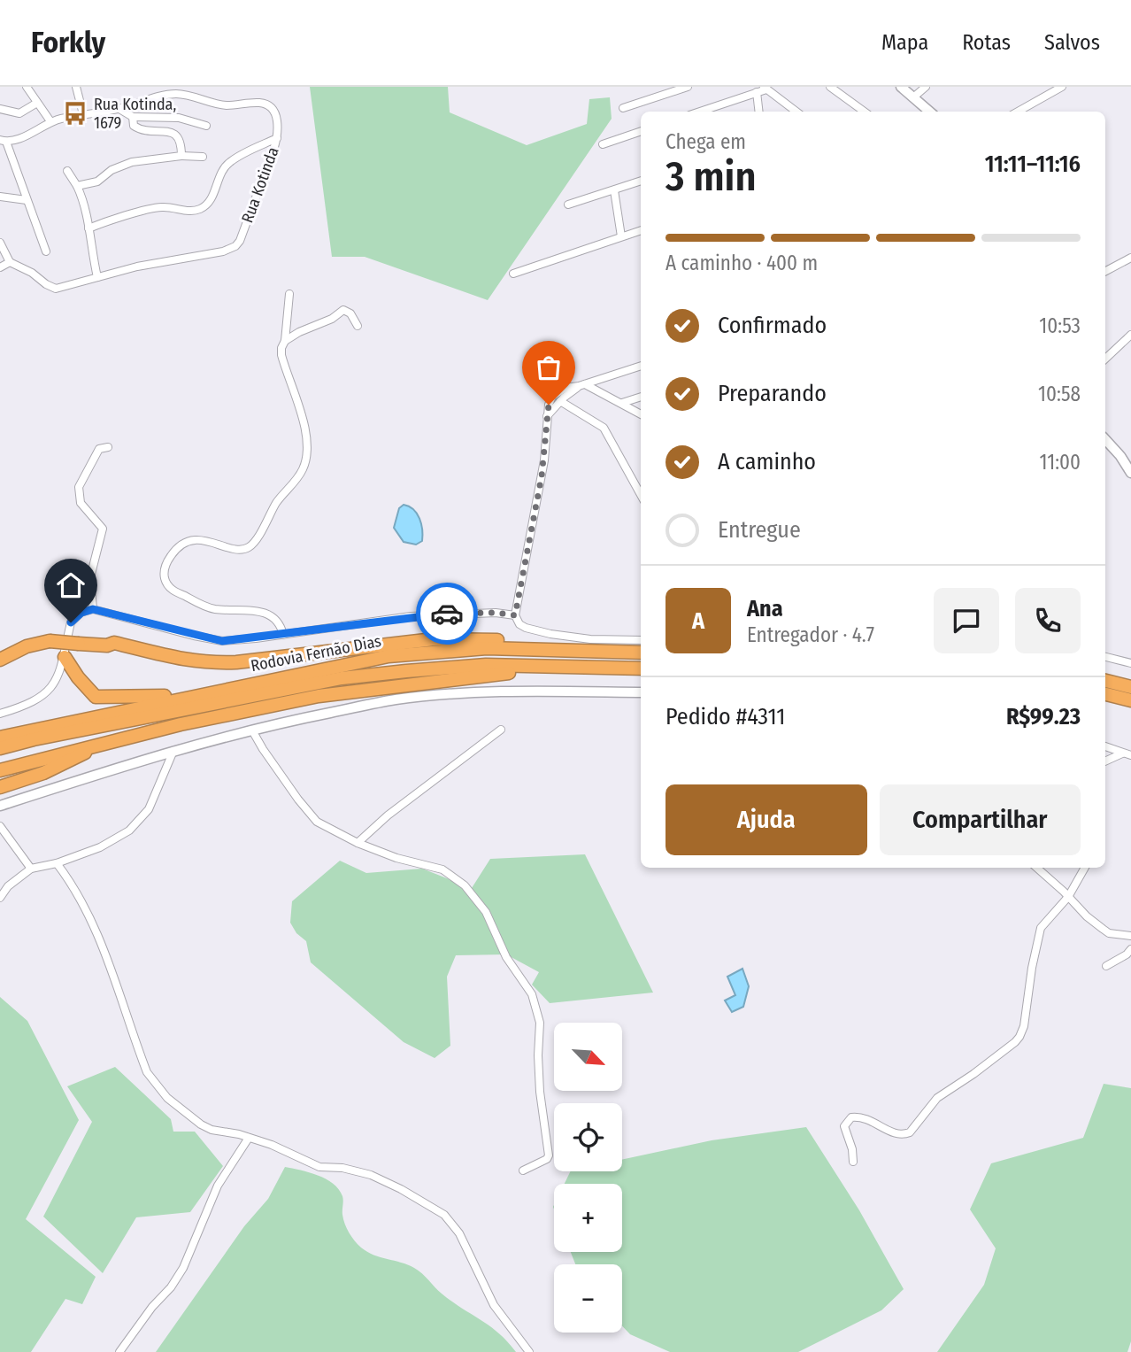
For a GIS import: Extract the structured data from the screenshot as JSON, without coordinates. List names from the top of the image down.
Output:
{
  "streets": {
    "highway": ["Rodovia Fernão Dias"],
    "street": ["Rua Kotinda"]
  },
  "places": {
    "bus stop": ["Rua Kotinda, 1679"]
  },
  "north": "bottom right",
  "page": {
    "header": "Forkly",
    "nav": ["Mapa", "Rotas", "Salvos"],
    "heading": ["3 min", "Chega em", "11:11–11:16"],
    "panel": [
      "Ana",
      "Entregador · 4.7",
      "Pedido #4311",
      "R$99.23"
    ],
    "bar": "A caminho · 400 m",
    "list": [
      ["Confirmado", "10:53"],
      ["Preparando", "10:58"],
      ["A caminho", "11:00"],
      "Entregue"
    ],
    "round": "A",
    "buttons": ["Ajuda", "Compartilhar"],
    "map_buttons": ["+", "−"]
  }
}
